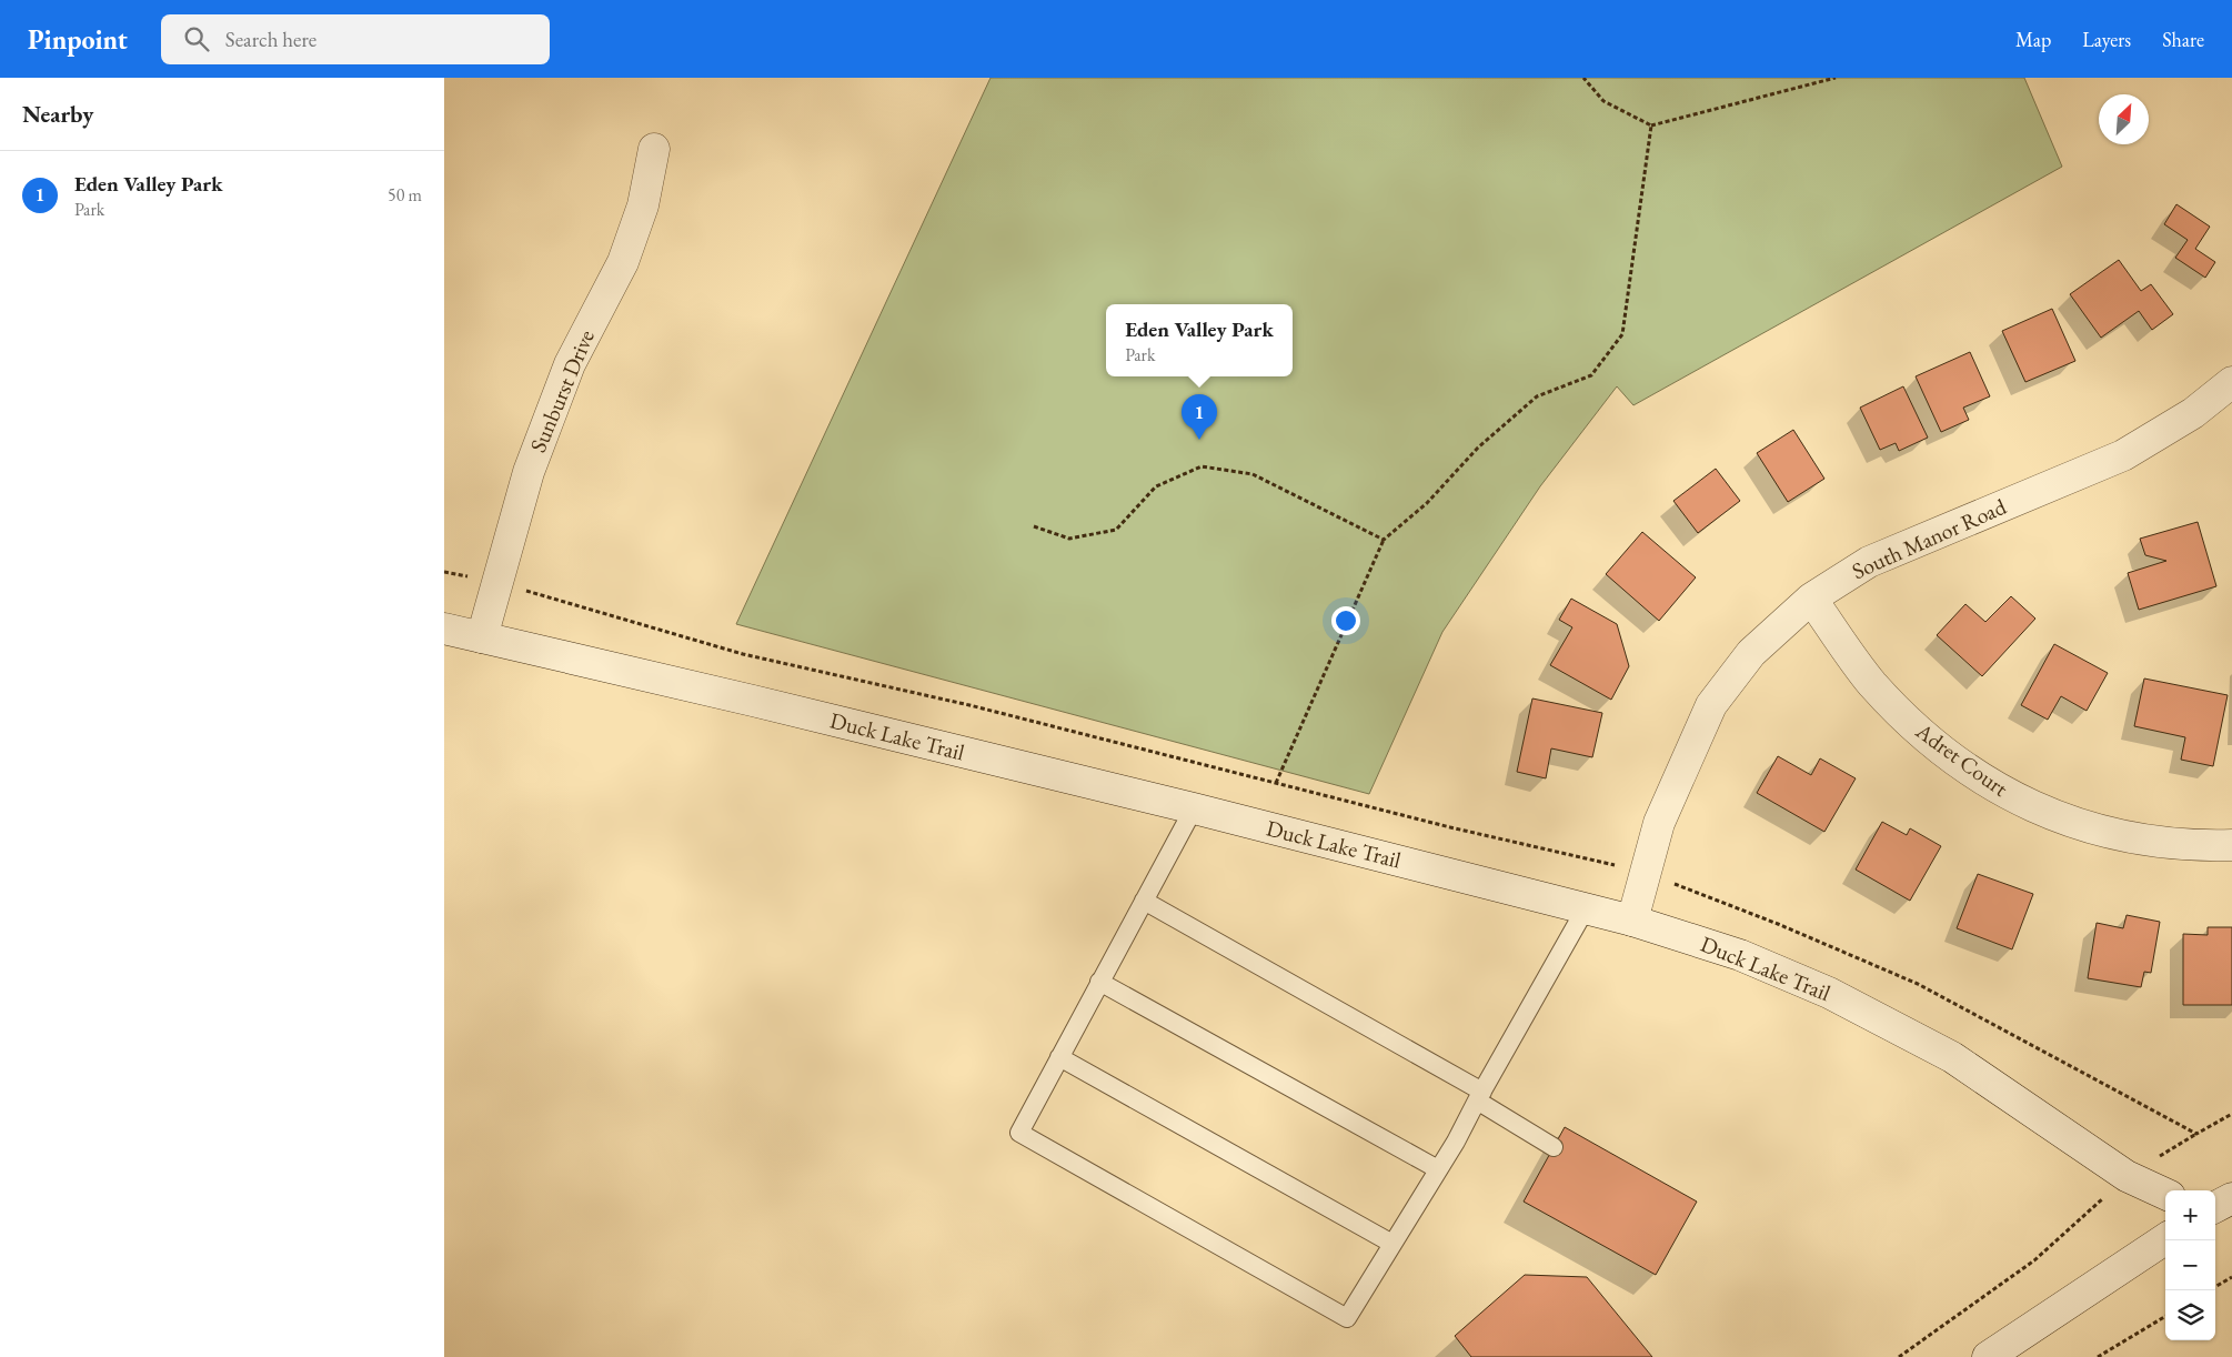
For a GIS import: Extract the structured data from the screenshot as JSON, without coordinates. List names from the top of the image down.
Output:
{
  "streets": {
    "street": [
      "Sunburst Drive",
      "South Manor Road",
      "Duck Lake Trail",
      "Adret Court"
    ]
  },
  "crossings": [
    ["Sunburst Drive", "Duck Lake Trail"],
    ["South Manor Road", "Duck Lake Trail"],
    ["South Manor Road", "Adret Court"]
  ],
  "north": "top right",
  "page": {
    "header": "Pinpoint",
    "search": "Search here",
    "nav": ["Map", "Layers", "Share"],
    "heading": "Nearby",
    "list": [
      {
        "mark": "1",
        "name": "Eden Valley Park",
        "note": "Park",
        "value": "50 m"
      }
    ],
    "popup": ["Eden Valley Park", "Park"],
    "pins": "1",
    "map_buttons": ["+", "−"]
  }
}
